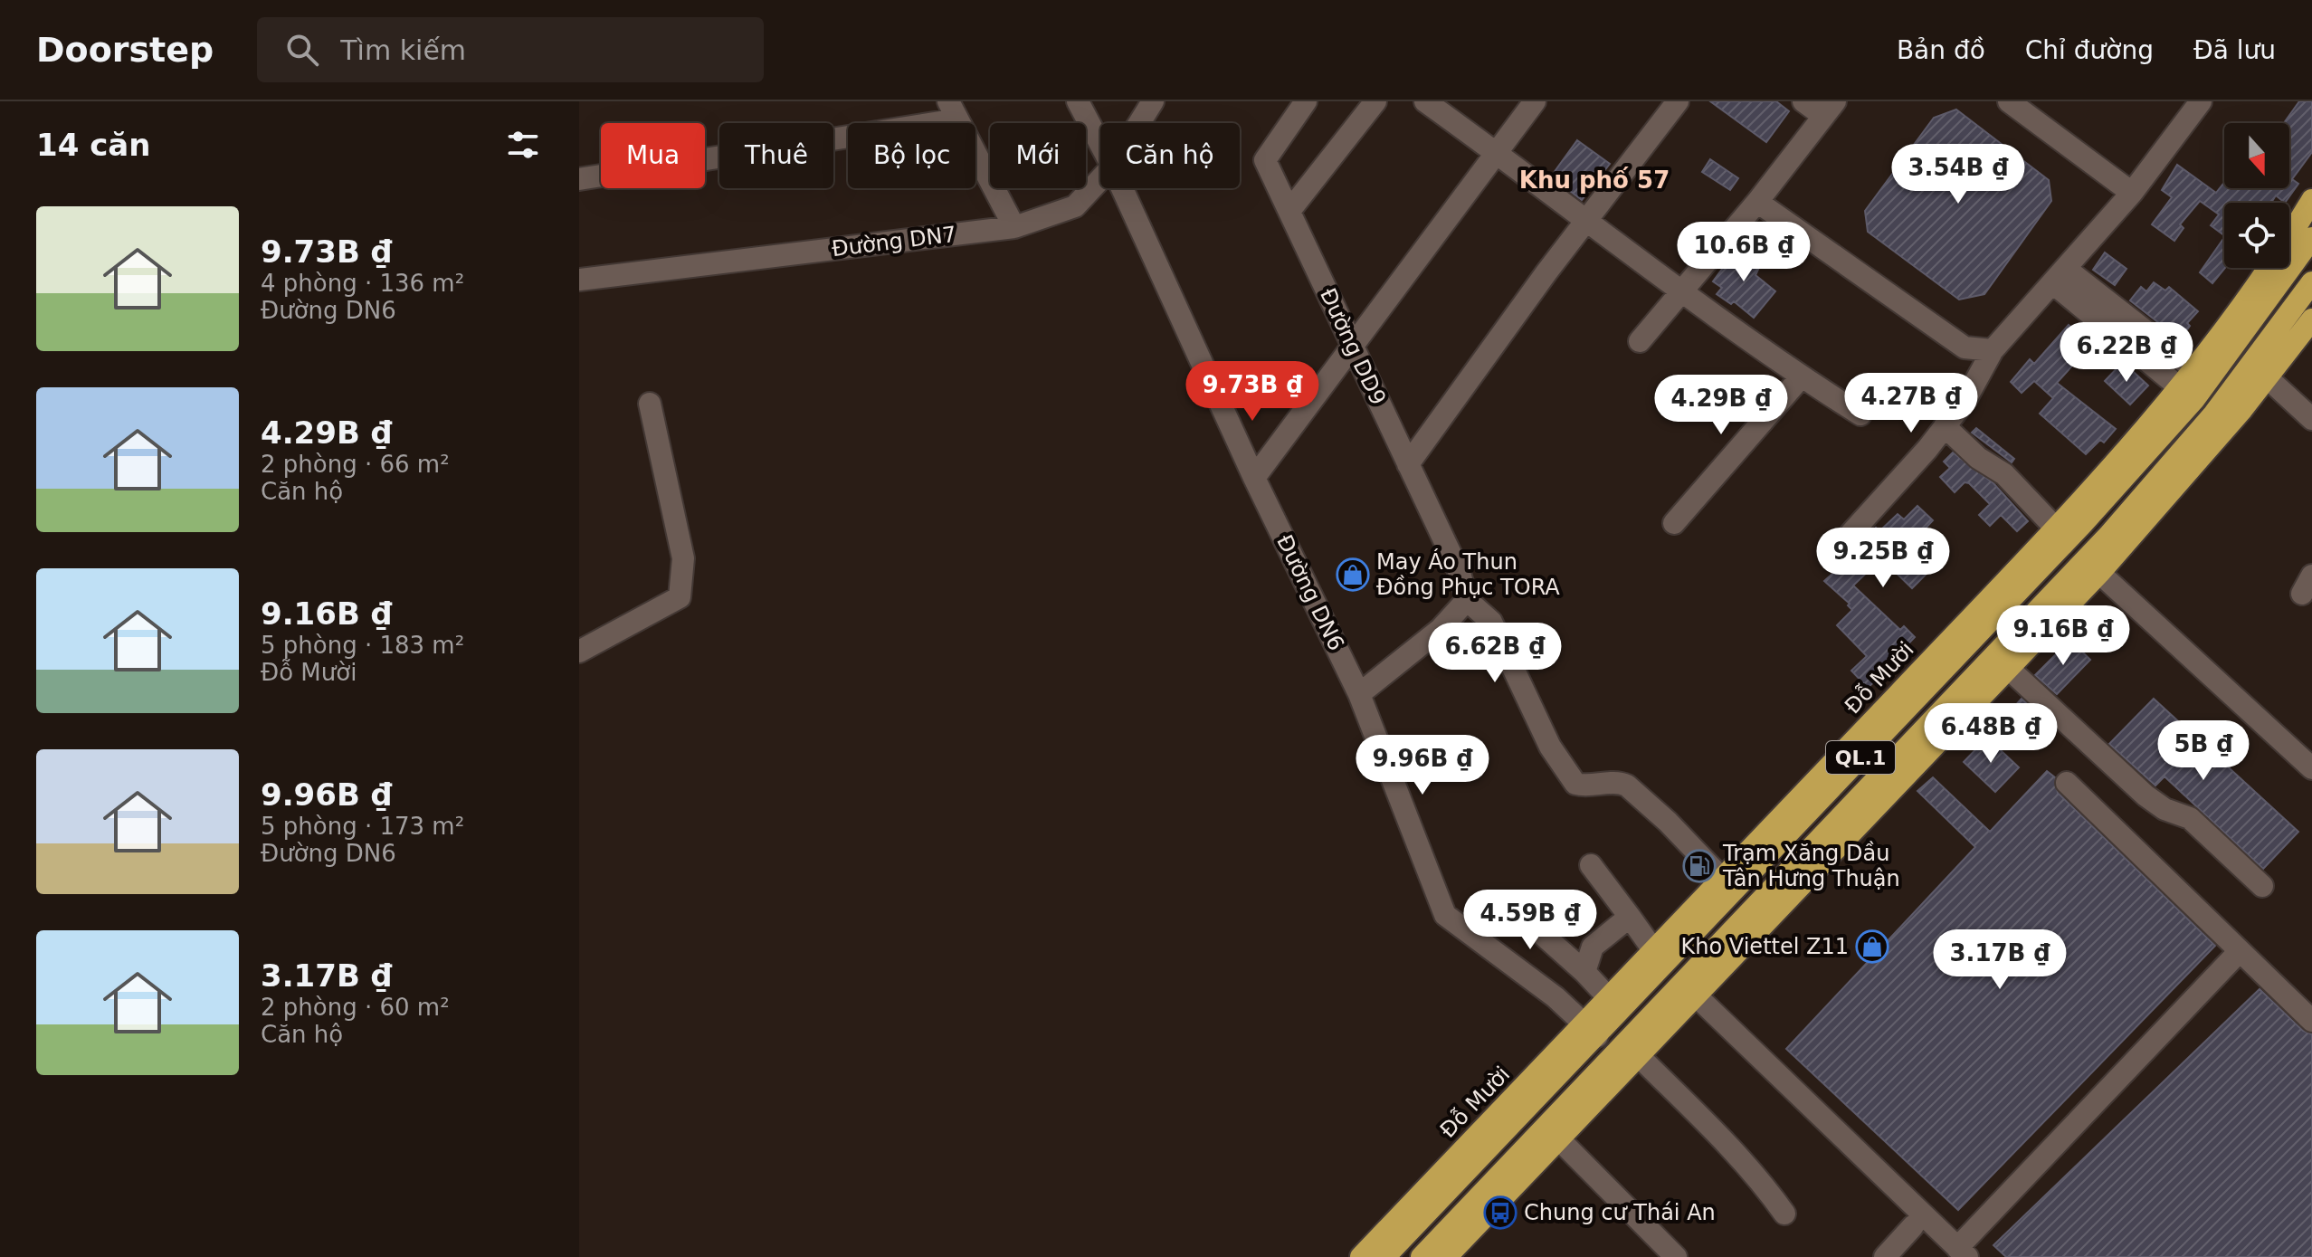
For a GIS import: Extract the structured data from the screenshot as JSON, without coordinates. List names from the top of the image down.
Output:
{
  "streets": {
    "highway": ["Đỗ Mười", "QL.1"],
    "street": ["Đường DN7", "Đường DD9", "Đường DN6"]
  },
  "crossings": [
    ["Đường DN6", "Đỗ Mười"]
  ],
  "districts": ["Khu phố 57"],
  "places": {
    "shop": ["May Áo Thun Đồng Phục TORA", "Kho Viettel Z11"],
    "fuel station": ["Trạm Xăng Dầu Tân Hưng Thuận"],
    "bus stop": ["Chung cư Thái An"]
  },
  "north": "bottom",
  "page": {
    "header": "Doorstep",
    "search": "Tìm kiếm",
    "nav": ["Bản đồ", "Chỉ đường", "Đã lưu"],
    "heading": "14 căn",
    "chip": [
      "Mua",
      "Thuê",
      "Bộ lọc",
      "Mới",
      "Căn hộ"
    ],
    "price": [
      "3.54B ₫",
      "10.6B ₫",
      "6.22B ₫",
      "9.73B ₫",
      "4.27B ₫",
      "4.29B ₫",
      "9.25B ₫",
      "9.16B ₫",
      "6.62B ₫",
      "6.48B ₫",
      "5B ₫",
      "9.96B ₫",
      "4.59B ₫",
      "3.17B ₫"
    ],
    "list": [
      {
        "name": "9.73B ₫",
        "note": "4 phòng · 136 m² · Đường DN6"
      },
      {
        "name": "4.29B ₫",
        "note": "2 phòng · 66 m² · Căn hộ"
      },
      {
        "name": "9.16B ₫",
        "note": "5 phòng · 183 m² · Đỗ Mười"
      },
      {
        "name": "9.96B ₫",
        "note": "5 phòng · 173 m² · Đường DN6"
      },
      {
        "name": "3.17B ₫",
        "note": "2 phòng · 60 m² · Căn hộ"
      }
    ]
  }
}
